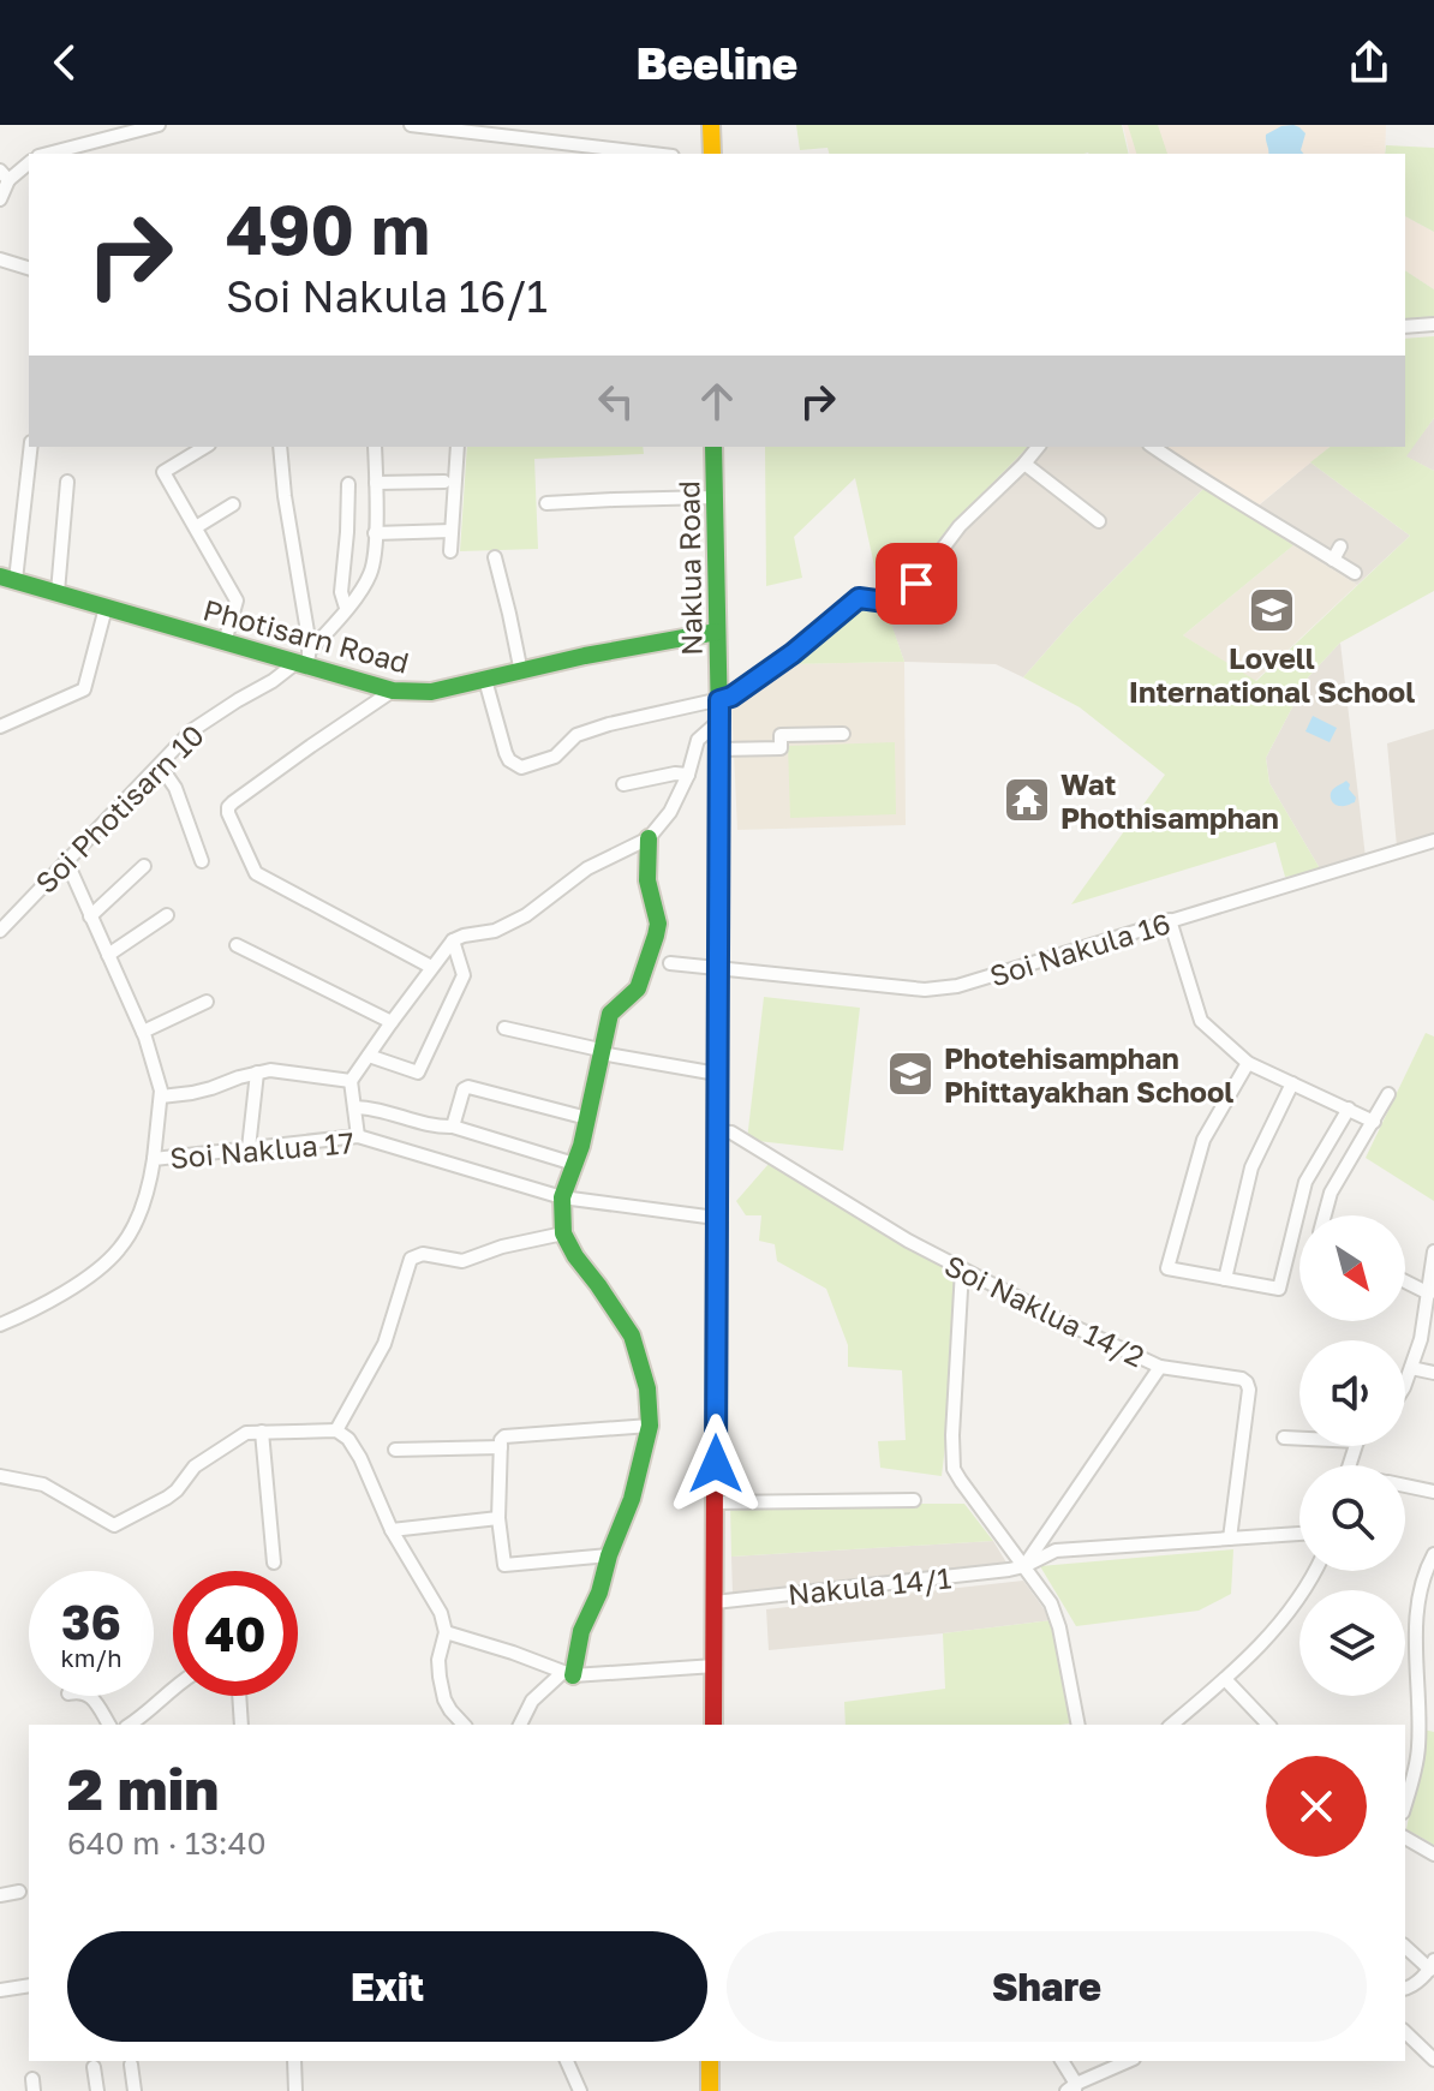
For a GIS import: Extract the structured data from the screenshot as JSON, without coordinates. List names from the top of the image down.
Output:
{
  "streets": {
    "street": [
      "Naklua Road",
      "Photisarn Road",
      "Soi Photisarn 10",
      "Soi Nakula 16",
      "Soi Naklua 17",
      "Soi Naklua 14/2",
      "Nakula 14/1"
    ]
  },
  "crossings": [
    ["Naklua Road", "Photisarn Road"],
    ["Naklua Road", "Soi Nakula 16"],
    ["Naklua Road", "Soi Naklua 17"],
    ["Naklua Road", "Soi Naklua 14/2"],
    ["Naklua Road", "Nakula 14/1"],
    ["Photisarn Road", "Soi Photisarn 10"],
    ["Soi Naklua 14/2", "Nakula 14/1"]
  ],
  "places": {
    "school or university": ["Lovell International School", "Photehisamphan Phittayakhan School"],
    "temple": ["Wat Phothisamphan"]
  },
  "north": "bottom right",
  "page": {
    "header": "Beeline",
    "turn": ["490 m", "Soi Nakula 16/1"],
    "speed": "36 km/h",
    "limit": "40",
    "heading": ["2 min", "640 m · 13:40"],
    "buttons": ["Exit", "Share"]
  }
}
